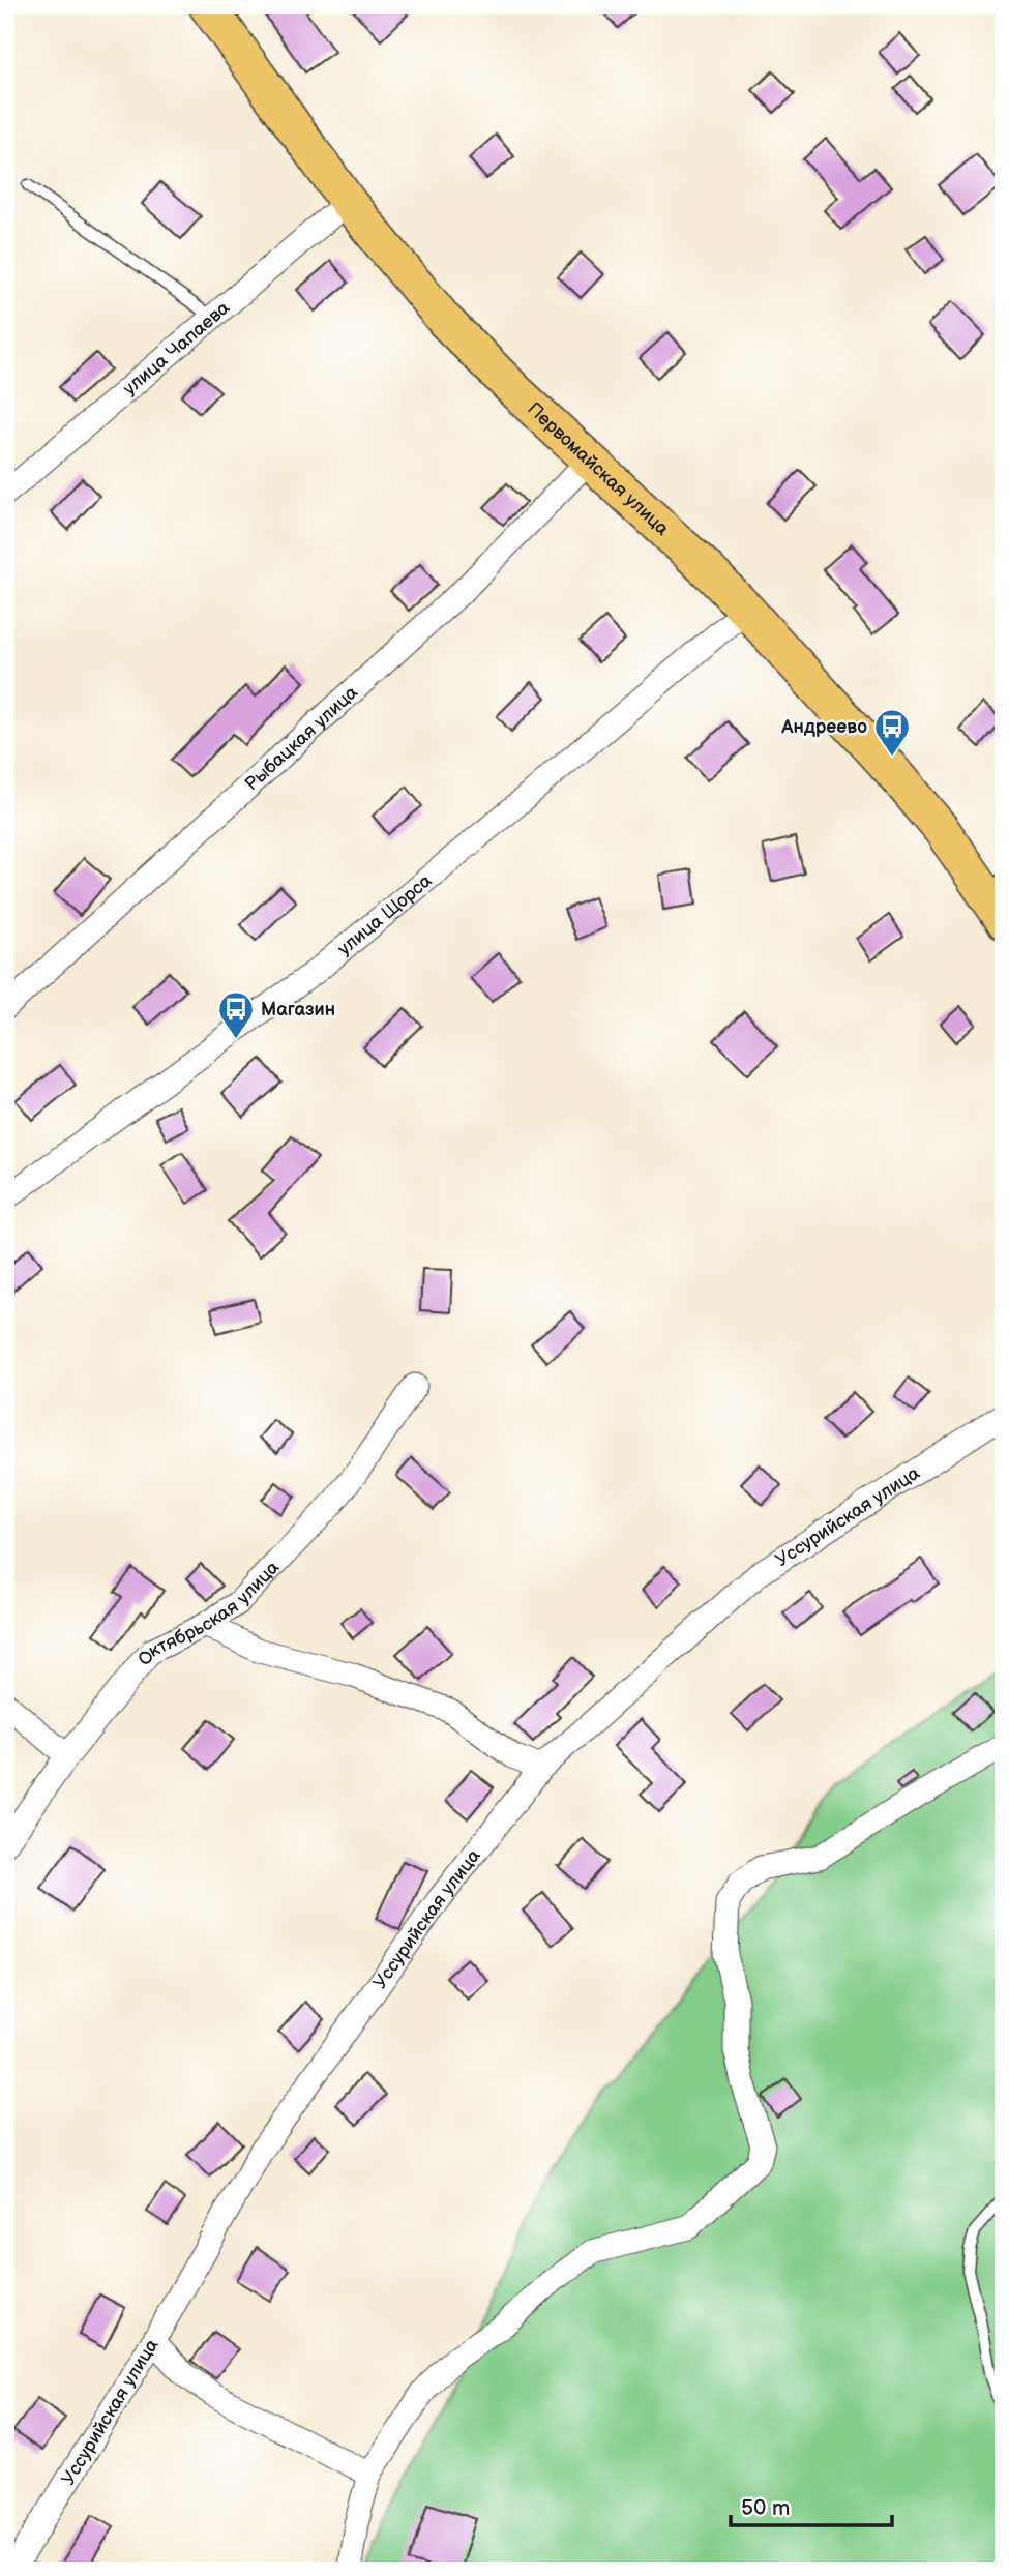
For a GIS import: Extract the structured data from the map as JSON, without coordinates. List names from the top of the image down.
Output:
{
  "streets": {
    "main road": ["Первомайская улица"],
    "street": [
      "улица Чапаева",
      "Рыбацкая улица",
      "улица Щорса",
      "Уссурийская улица",
      "Октябрьская улица"
    ]
  },
  "crossings": [
    ["улица Чапаева", "Первомайская улица"],
    ["Первомайская улица", "Рыбацкая улица"],
    ["Первомайская улица", "улица Щорса"]
  ],
  "places": {
    "bus stop": ["Андреево", "Магазин"]
  },
  "scale_bar": "50 m"
}
